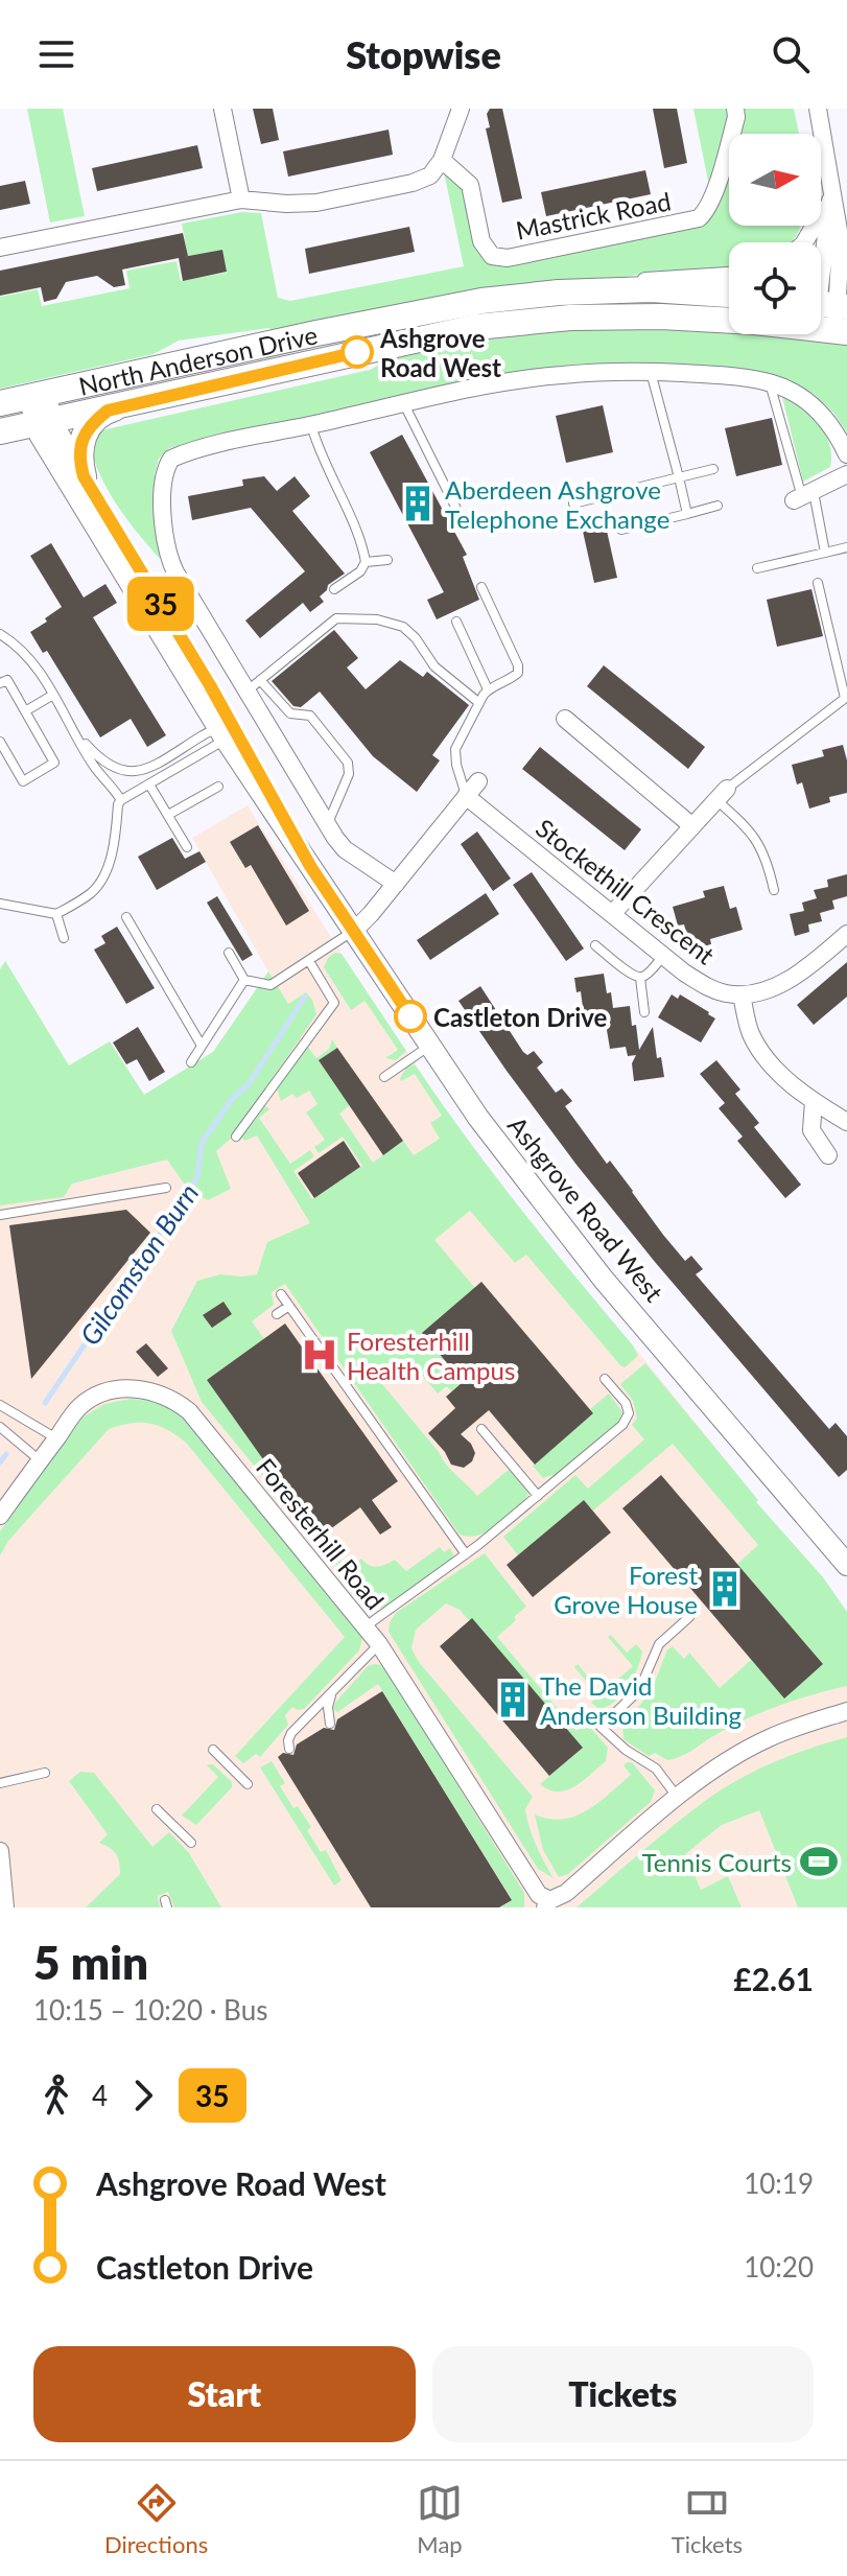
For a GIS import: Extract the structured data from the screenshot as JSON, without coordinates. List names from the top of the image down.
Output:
{
  "streets": {
    "main road": ["North Anderson Drive"],
    "street": [
      "Mastrick Road",
      "Stockethill Crescent",
      "Ashgrove Road West",
      "Foresterhill Road"
    ]
  },
  "crossings": [
    ["North Anderson Drive", "Ashgrove Road West"]
  ],
  "water": ["Gilcomston Burn"],
  "places": {
    "other": ["Ashgrove Road West", "Castleton Drive"],
    "building": ["Aberdeen Ashgrove Telephone Exchange", "Forest Grove House", "The David Anderson Building"],
    "hospital": ["Foresterhill Health Campus"],
    "sports": ["Tennis Courts"]
  },
  "lines": ["bus line 35"],
  "north": "right",
  "page": {
    "header": "Stopwise",
    "on_map": "35",
    "heading": ["5 min", "10:15 – 10:20 · Bus", "£2.61"],
    "legs": ["4", "35"],
    "list": [
      {
        "name": "Ashgrove Road West",
        "value": "10:19"
      },
      {
        "name": "Castleton Drive",
        "value": "10:20"
      }
    ],
    "buttons": ["Start", "Tickets"],
    "tabs": ["Directions", "Map", "Tickets"]
  }
}
